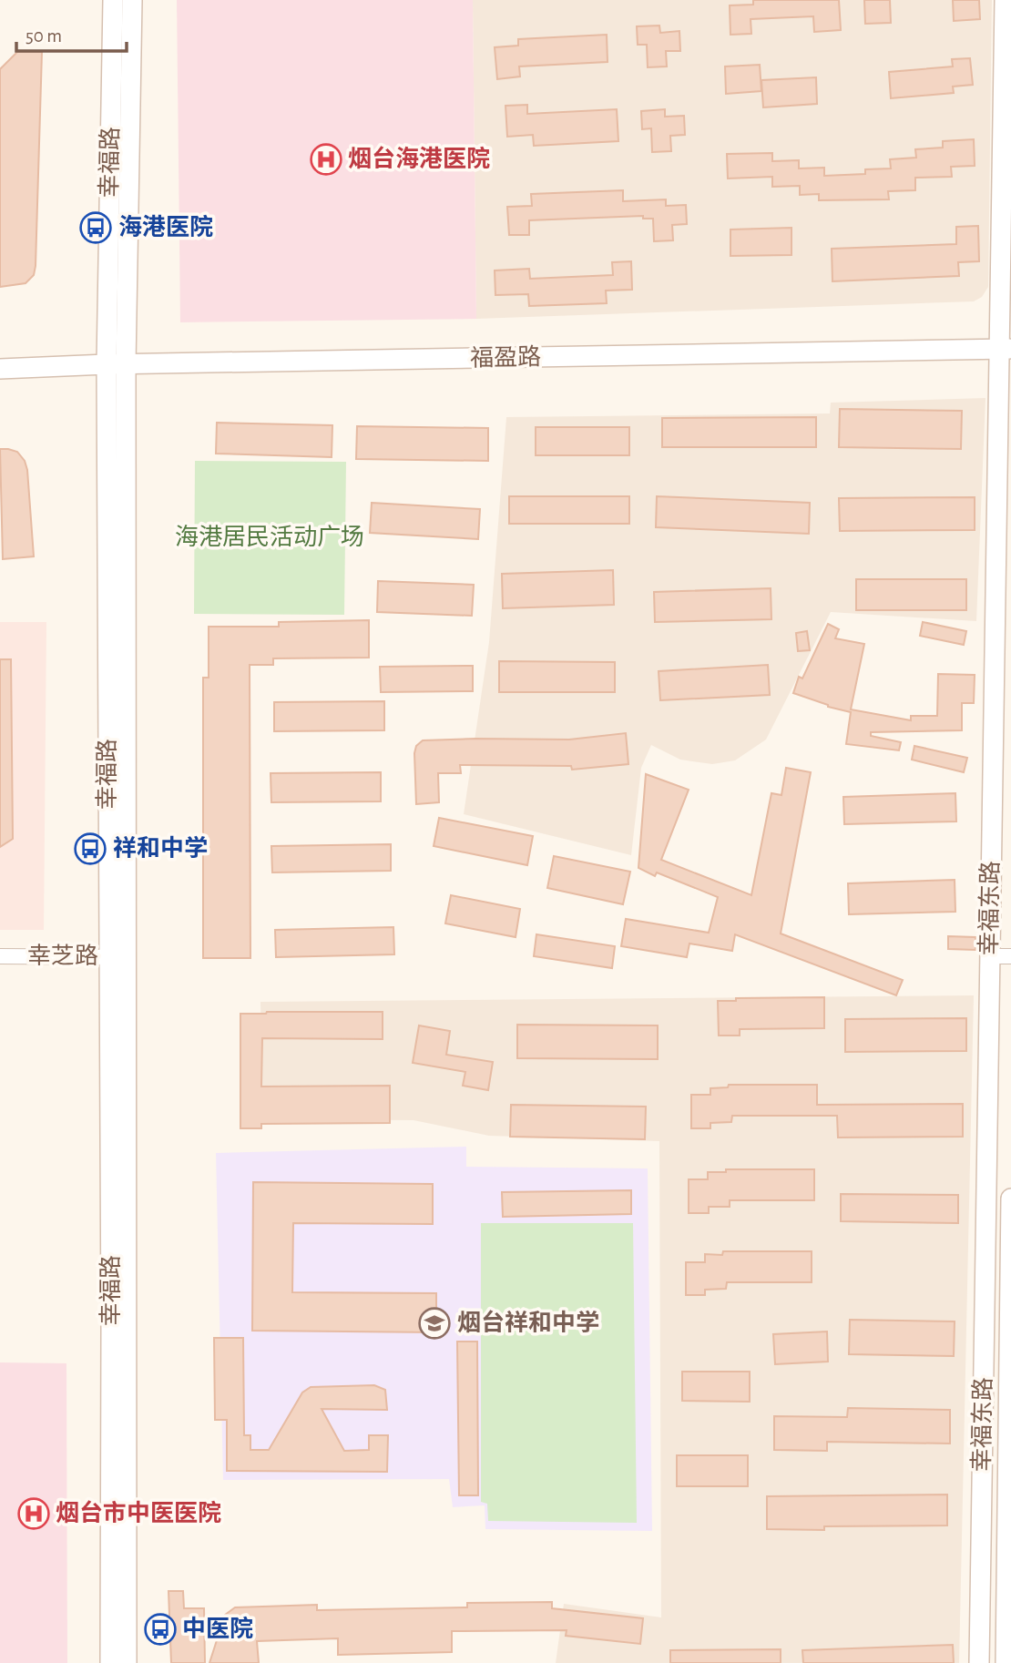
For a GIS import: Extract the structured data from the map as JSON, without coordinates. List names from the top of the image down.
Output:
{
  "streets": {
    "street": [
      "幸福路",
      "福盈路",
      "幸福东路",
      "幸芝路"
    ]
  },
  "crossings": [
    ["幸福路", "福盈路"],
    ["幸福路", "幸芝路"],
    ["福盈路", "幸福东路"]
  ],
  "parks": ["海港居民活动广场"],
  "places": {
    "hospital": ["烟台海港医院", "烟台市中医医院"],
    "bus stop": ["海港医院", "祥和中学", "中医院"],
    "school or university": ["烟台祥和中学"]
  },
  "scale_bar": "50 m"
}
